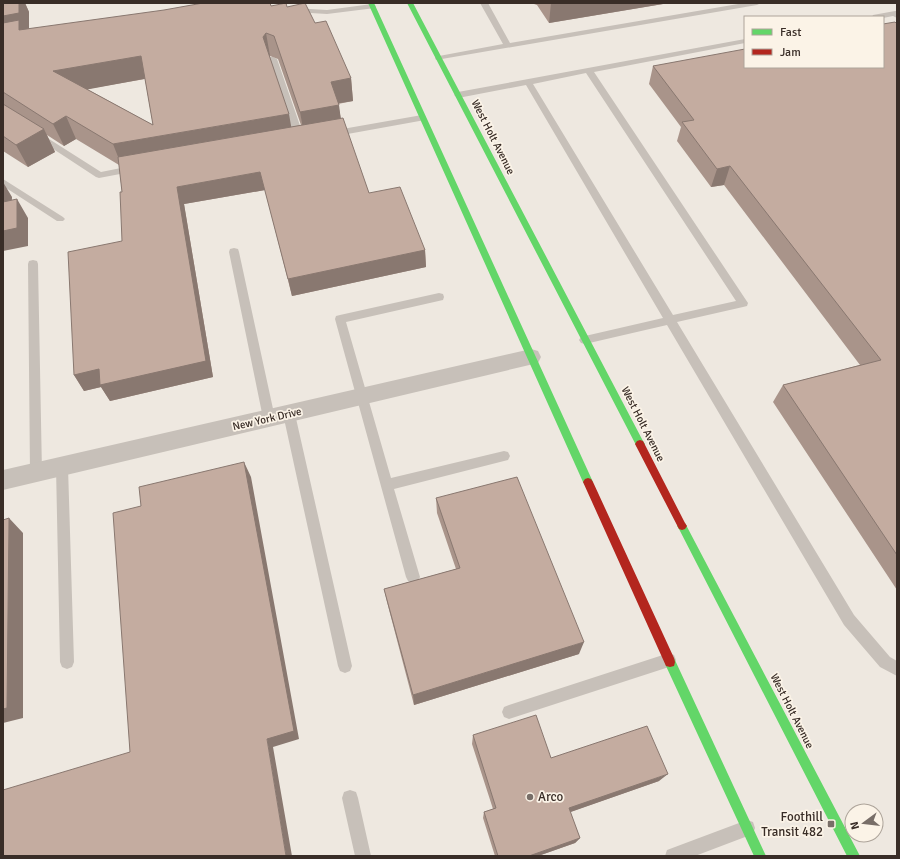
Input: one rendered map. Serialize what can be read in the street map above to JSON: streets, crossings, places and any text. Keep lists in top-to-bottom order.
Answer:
{
  "streets": {
    "main road": ["West Holt Avenue"],
    "street": ["New York Drive"]
  },
  "places": {
    "other": ["Arco"],
    "transit": ["Foothill Transit 482"]
  },
  "legend": ["Fast", "Jam"],
  "north": "left"
}
